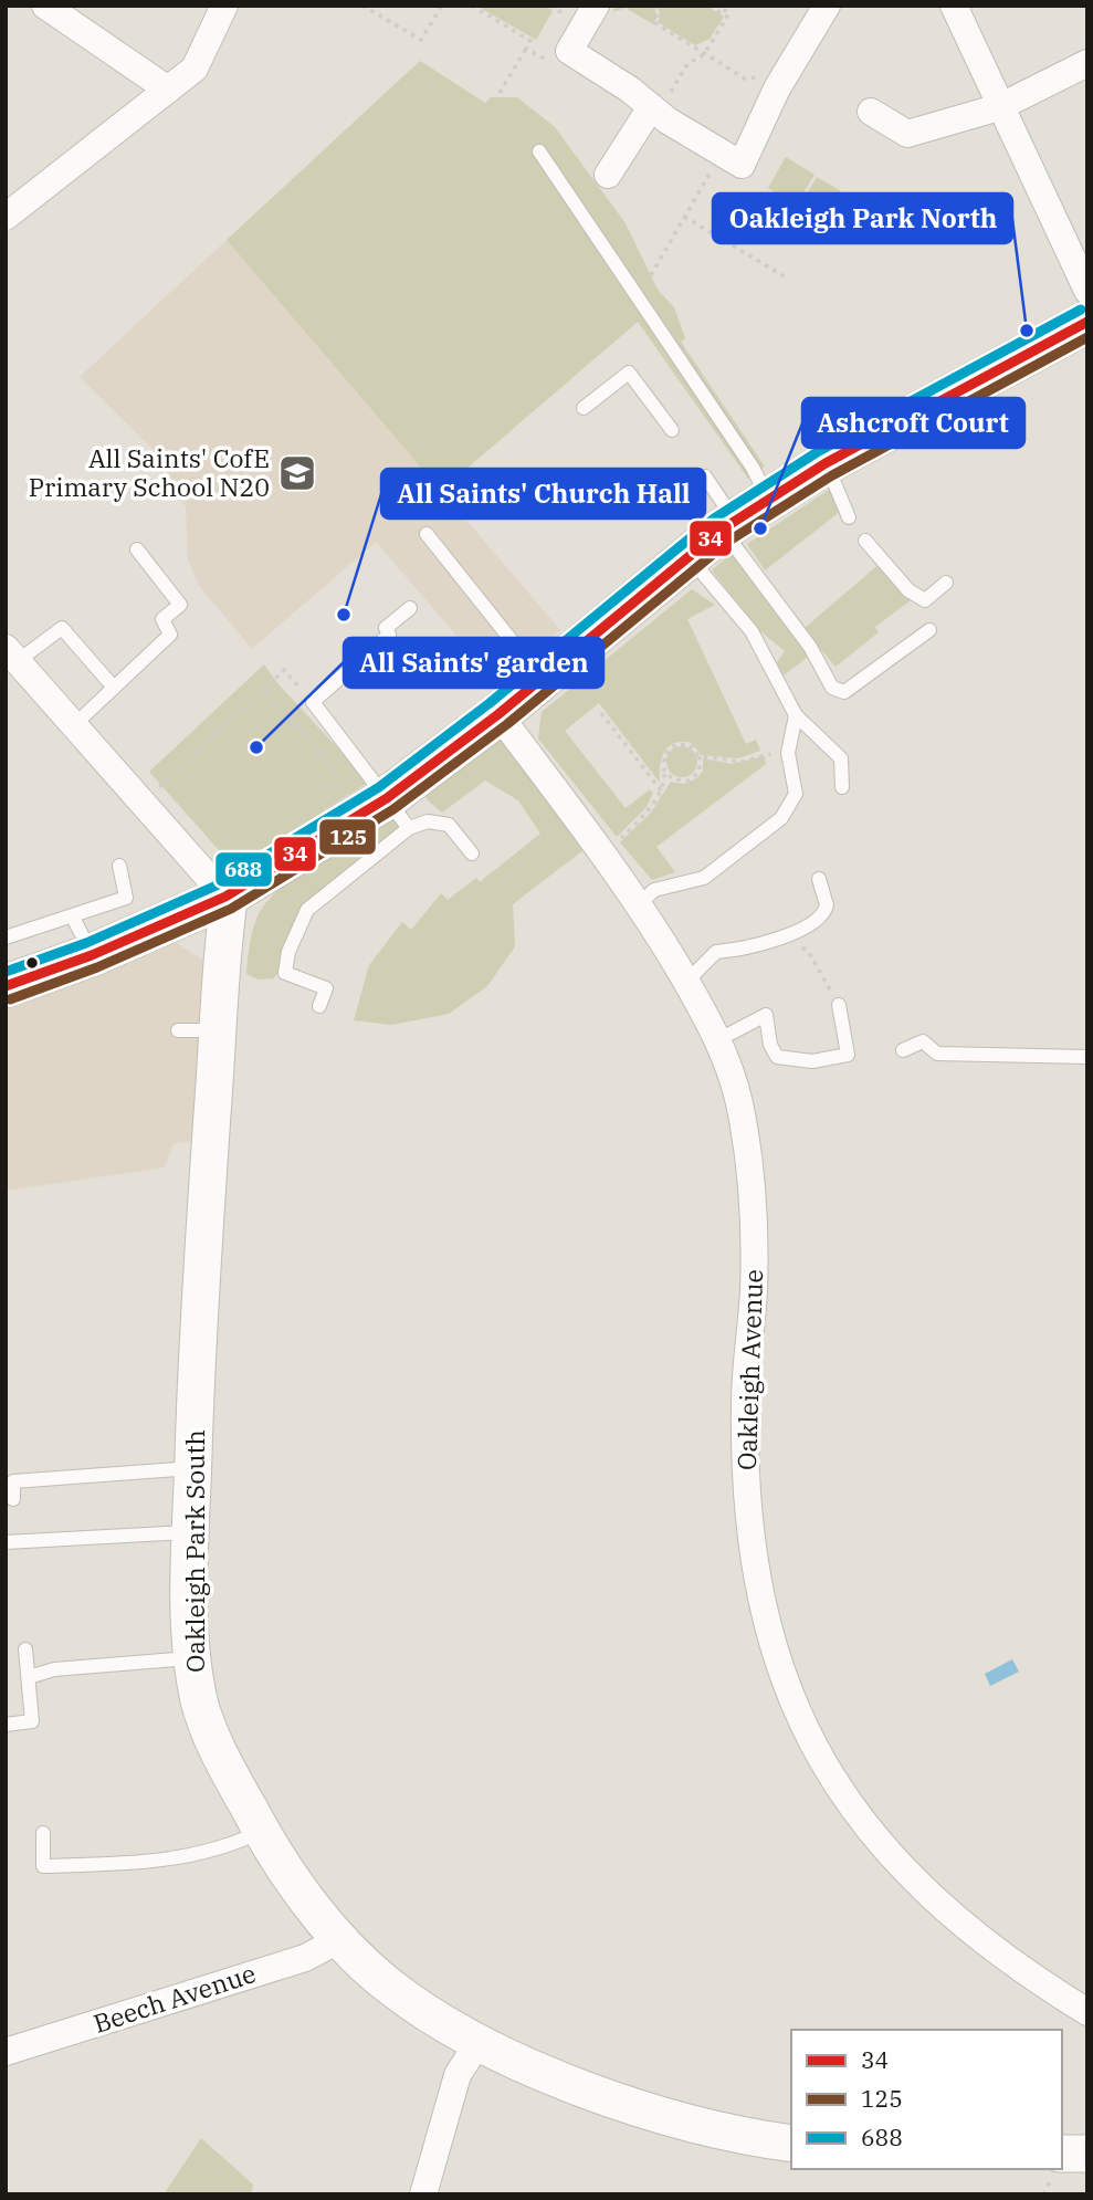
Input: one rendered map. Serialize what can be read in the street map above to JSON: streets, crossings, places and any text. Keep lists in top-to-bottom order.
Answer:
{
  "streets": {
    "street": ["Oakleigh Avenue", "Oakleigh Park South", "Beech Avenue"]
  },
  "crossings": [
    ["Oakleigh Park South", "Beech Avenue"]
  ],
  "places": {
    "other": [
      "Oakleigh Park North",
      "Ashcroft Court",
      "All Saints' Church Hall",
      "All Saints' garden"
    ],
    "school or university": ["All Saints' CofE Primary School N20"]
  },
  "lines": ["transit line 688", "transit line 34", "transit line 125"],
  "legend": ["34", "125", "688"]
}
